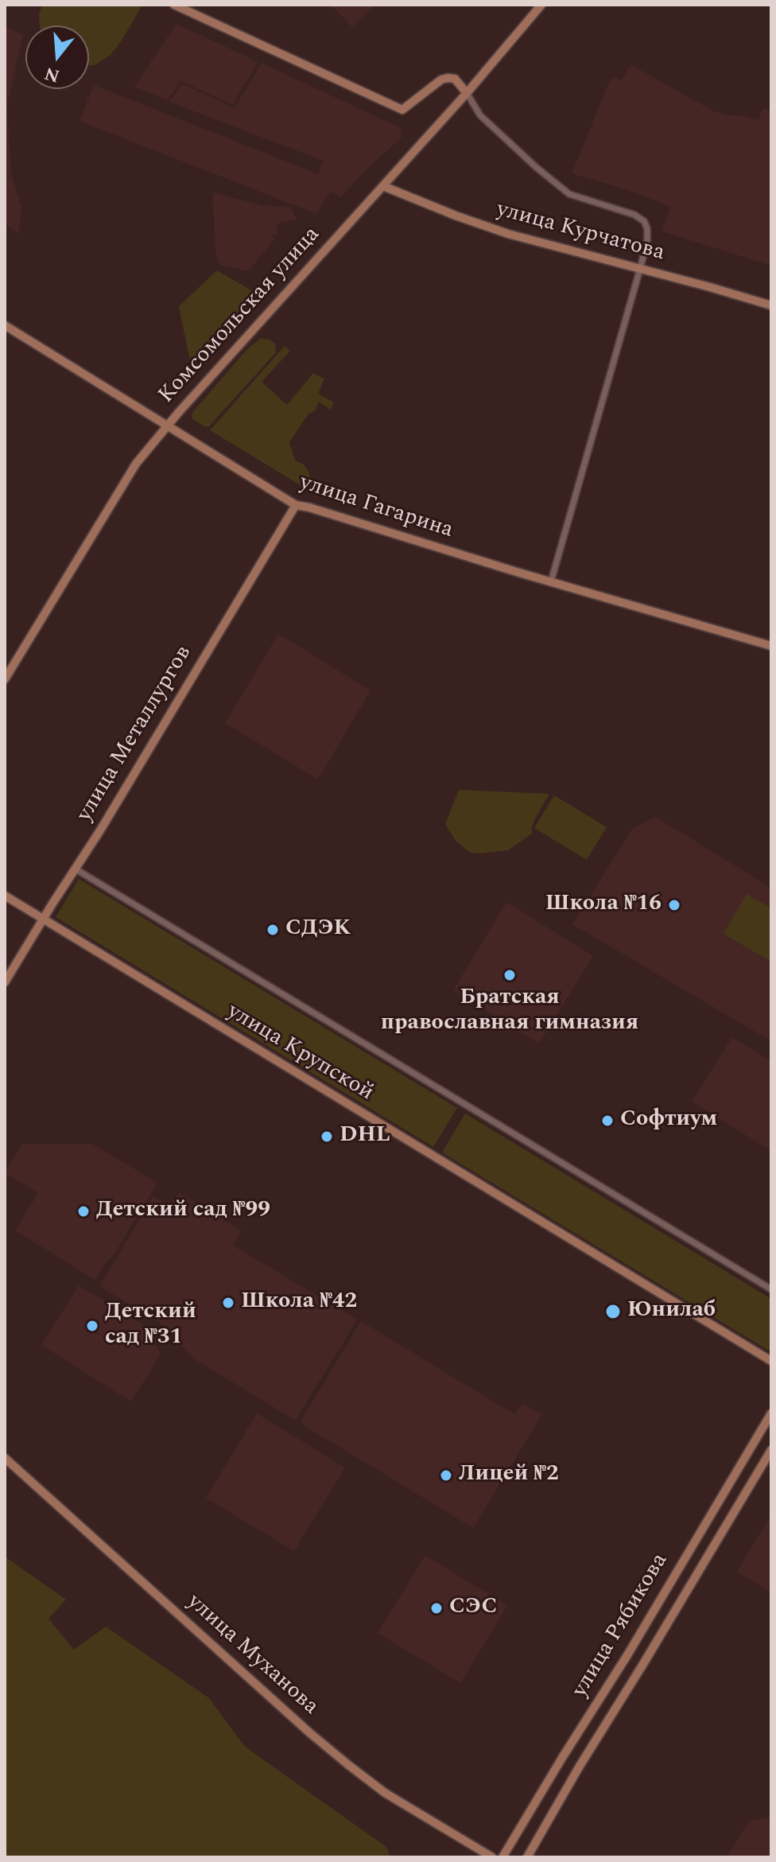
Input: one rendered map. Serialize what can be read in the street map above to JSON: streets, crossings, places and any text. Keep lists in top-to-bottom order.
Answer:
{
  "streets": {
    "street": [
      "улица Курчатова",
      "Комсомольская улица",
      "улица Гагарина",
      "улица Металлургов",
      "улица Крупской",
      "улица Рябикова",
      "улица Муханова"
    ]
  },
  "crossings": [
    ["улица Курчатова", "Комсомольская улица"],
    ["Комсомольская улица", "улица Гагарина"],
    ["улица Гагарина", "улица Металлургов"],
    ["улица Металлургов", "улица Крупской"]
  ],
  "places": [
    "Школа №16",
    "СДЭК",
    "Братская православная гимназия",
    "Софтиум",
    "DHL",
    "Детский сад №99",
    "Школа №42",
    "Юнилаб",
    "Детский сад №31",
    "Лицей №2",
    "СЭС"
  ],
  "north": "bottom"
}
